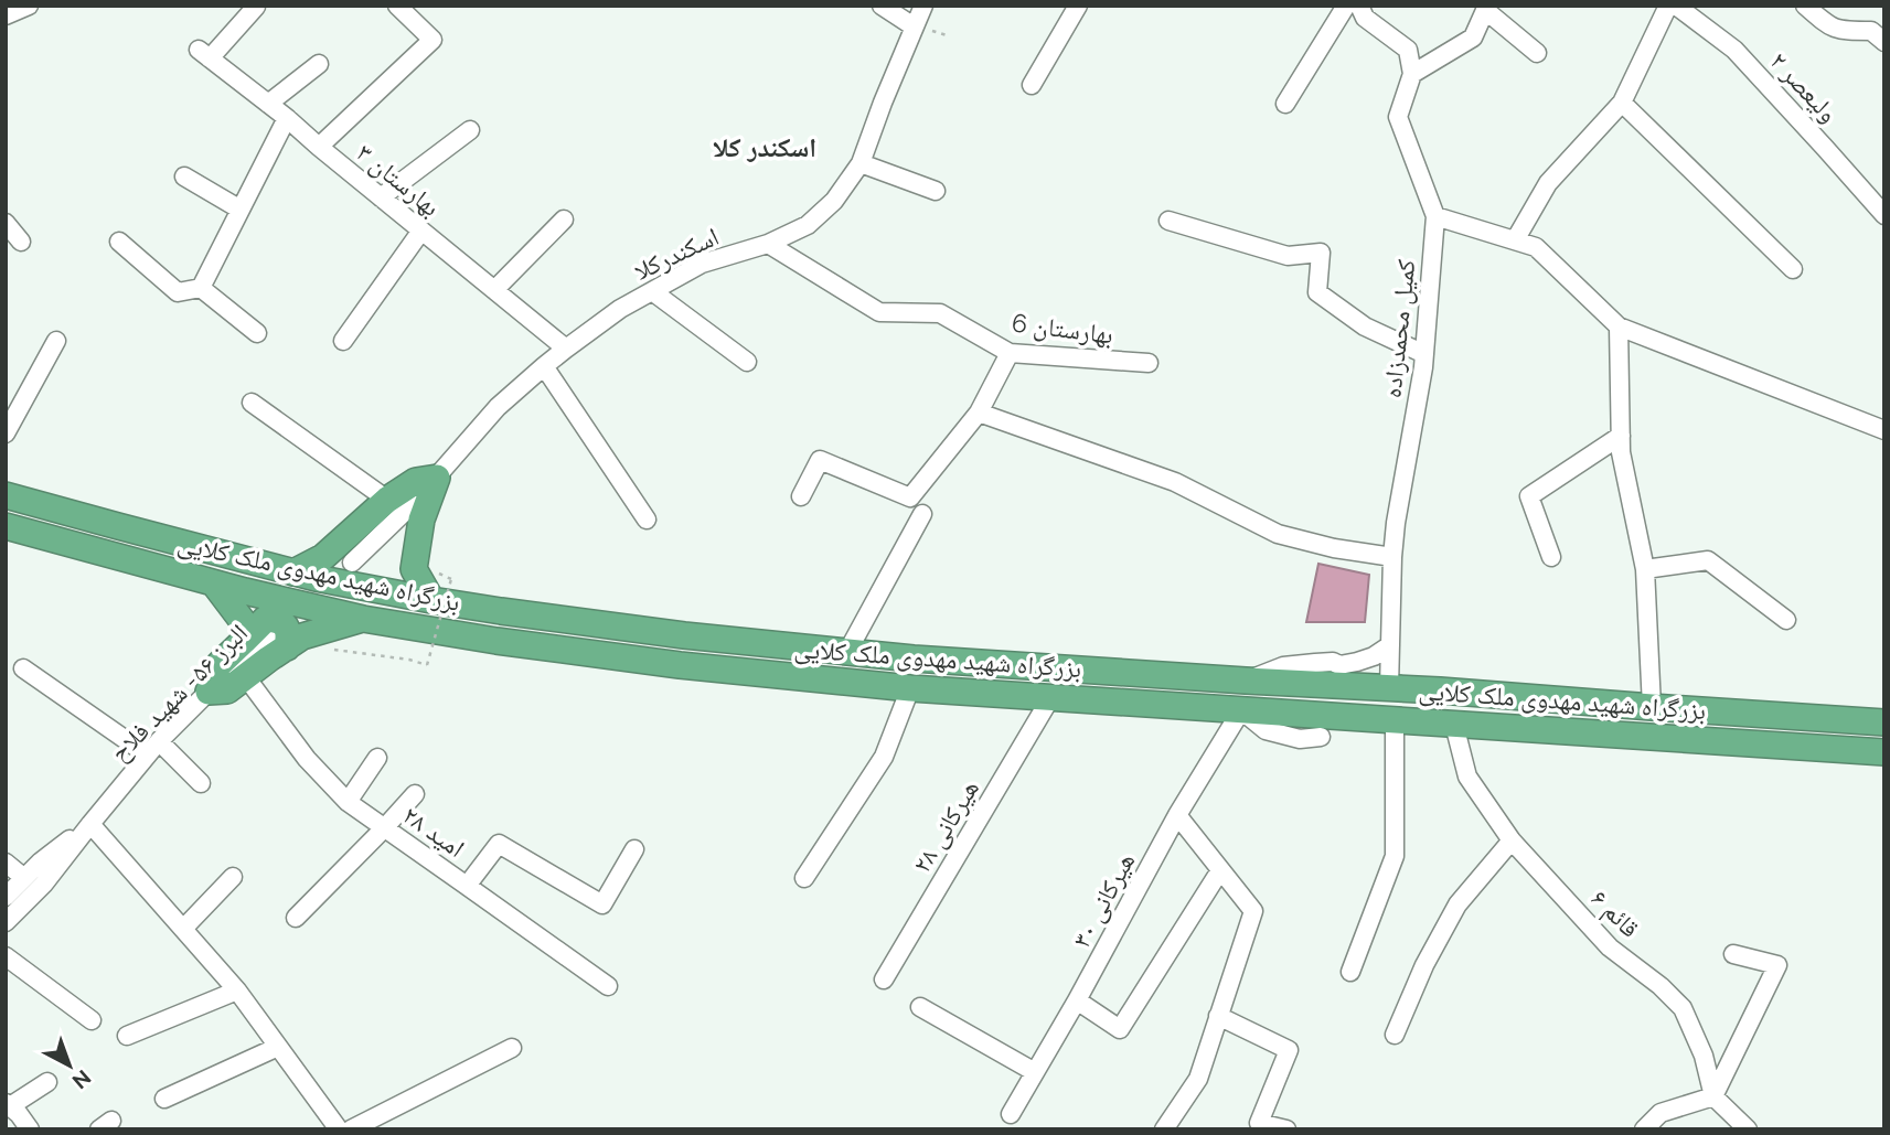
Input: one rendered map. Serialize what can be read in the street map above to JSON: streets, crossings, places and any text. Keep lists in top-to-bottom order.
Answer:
{
  "streets": {
    "highway": ["بزرگراه شهید مهدوی ملک کلایی"],
    "street": [
      "ولیعصر ۲",
      "بهارستان ۳",
      "اسکندرکلا",
      "بهارستان 6",
      "کمیل محمدزاده",
      "البرز ۵۶- شهید فلاح",
      "هیرکانی ۲۸",
      "امید ۲۸",
      "هیرکانی ۳۰",
      "قائم ۶"
    ]
  },
  "crossings": [
    ["بهارستان ۳", "اسکندرکلا"],
    ["اسکندرکلا", "بهارستان 6"],
    ["کمیل محمدزاده", "بزرگراه شهید مهدوی ملک کلایی"],
    ["بزرگراه شهید مهدوی ملک کلایی", "هیرکانی ۲۸"],
    ["بزرگراه شهید مهدوی ملک کلایی", "هیرکانی ۳۰"],
    ["بزرگراه شهید مهدوی ملک کلایی", "قائم ۶"]
  ],
  "districts": ["اسکندر کلا"],
  "north": "bottom right"
}
